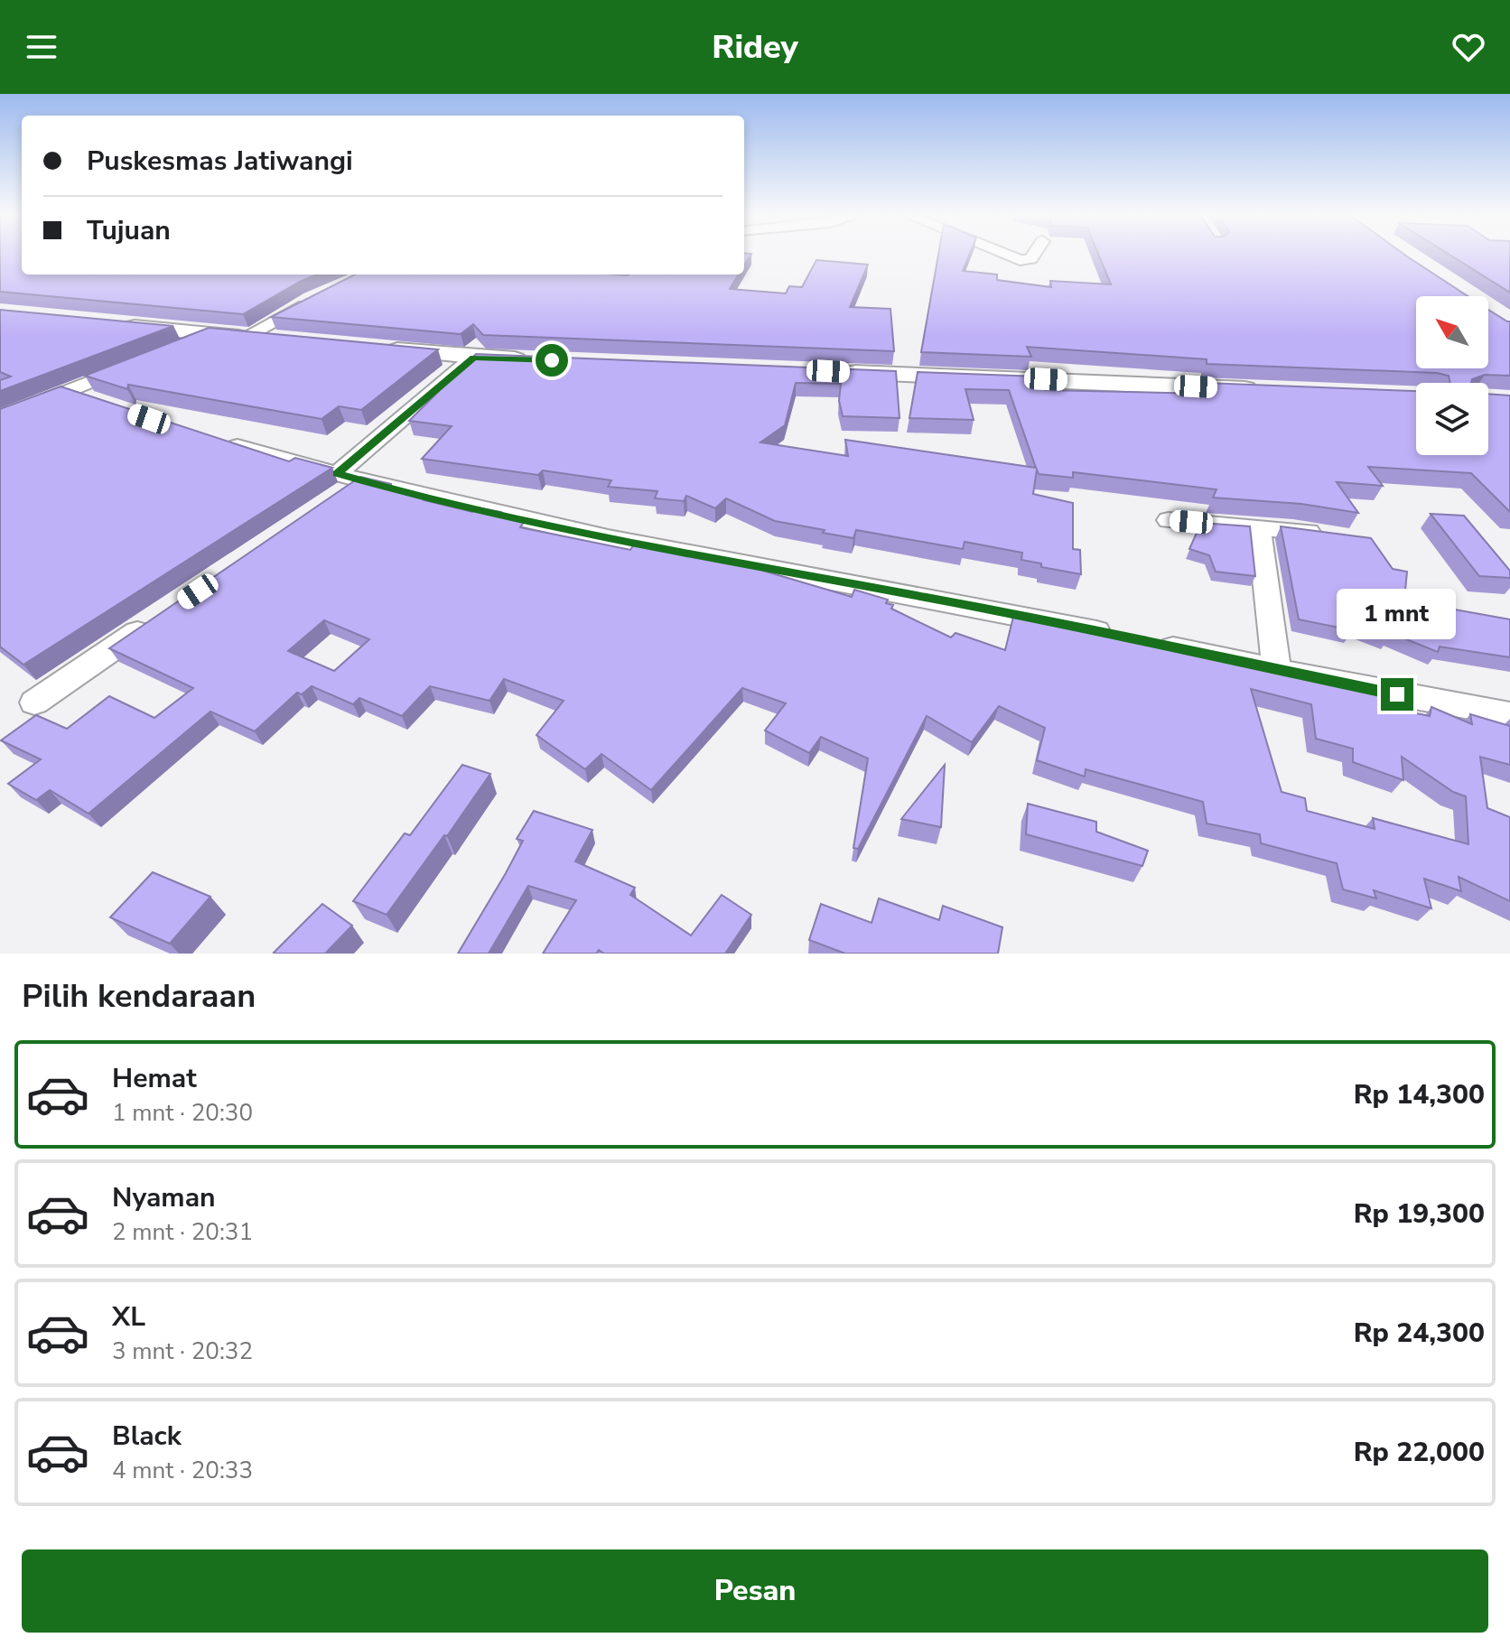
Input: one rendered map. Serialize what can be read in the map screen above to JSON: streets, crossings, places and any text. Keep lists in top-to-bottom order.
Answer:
{
  "north": "top left",
  "page": {
    "header": "Ridey",
    "banner": ["Puskesmas Jatiwangi", "Tujuan"],
    "bubble": "1 mnt",
    "heading": "Pilih kendaraan",
    "list": [
      {
        "name": "Hemat",
        "note": "1 mnt · 20:30",
        "value": "Rp 14,300"
      },
      {
        "name": "Nyaman",
        "note": "2 mnt · 20:31",
        "value": "Rp 19,300"
      },
      {
        "name": "XL",
        "note": "3 mnt · 20:32",
        "value": "Rp 24,300"
      },
      {
        "name": "Black",
        "note": "4 mnt · 20:33",
        "value": "Rp 22,000"
      }
    ],
    "buttons": "Pesan"
  }
}
